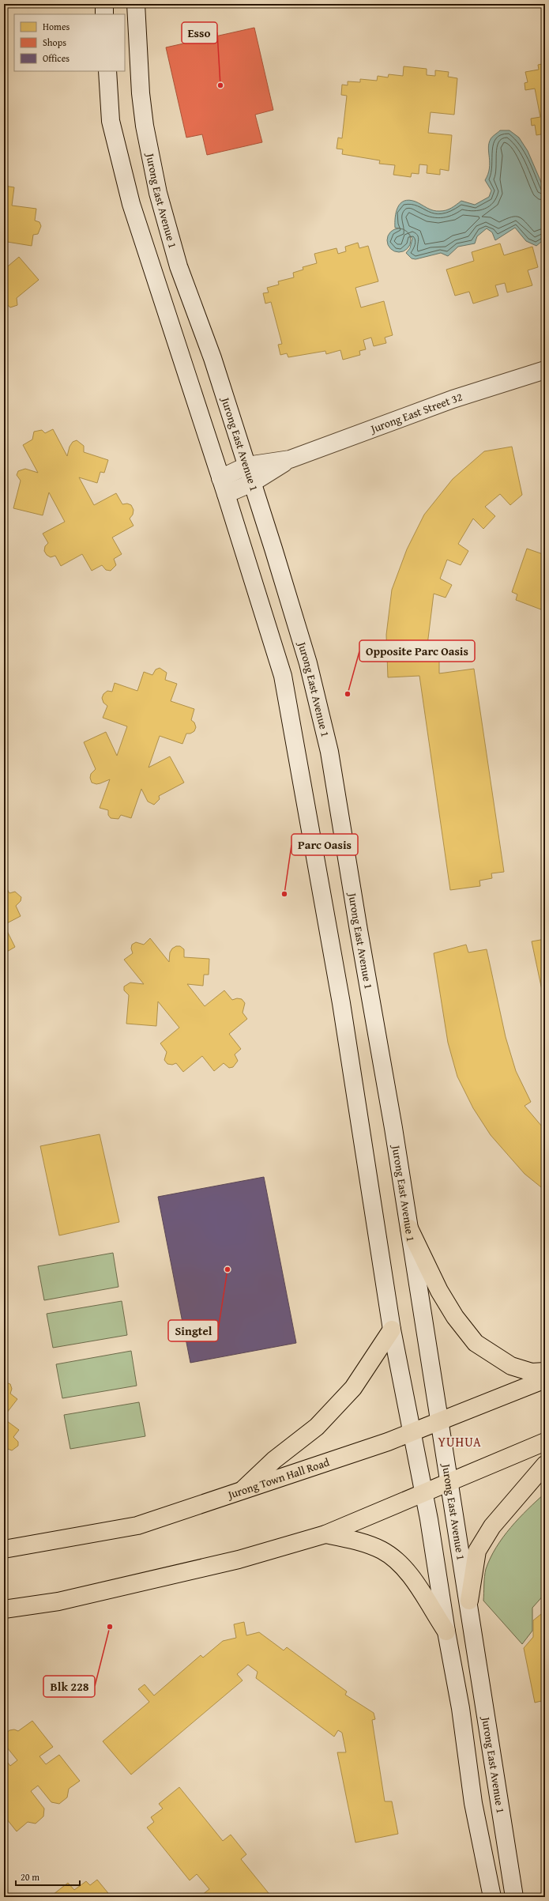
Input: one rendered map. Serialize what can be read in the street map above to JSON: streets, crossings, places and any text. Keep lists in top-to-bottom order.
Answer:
{
  "streets": {
    "main road": ["Jurong Town Hall Road"],
    "street": ["Jurong East Avenue 1", "Jurong East Street 32"]
  },
  "crossings": [
    ["Jurong East Avenue 1", "Jurong East Street 32"],
    ["Jurong East Avenue 1", "Jurong Town Hall Road"]
  ],
  "districts": ["YUHUA"],
  "places": [
    "Esso",
    "Opposite Parc Oasis",
    "Parc Oasis",
    "Singtel",
    "Blk 228"
  ],
  "legend": ["Homes", "Shops", "Offices"],
  "scale_bar": "20 m"
}
